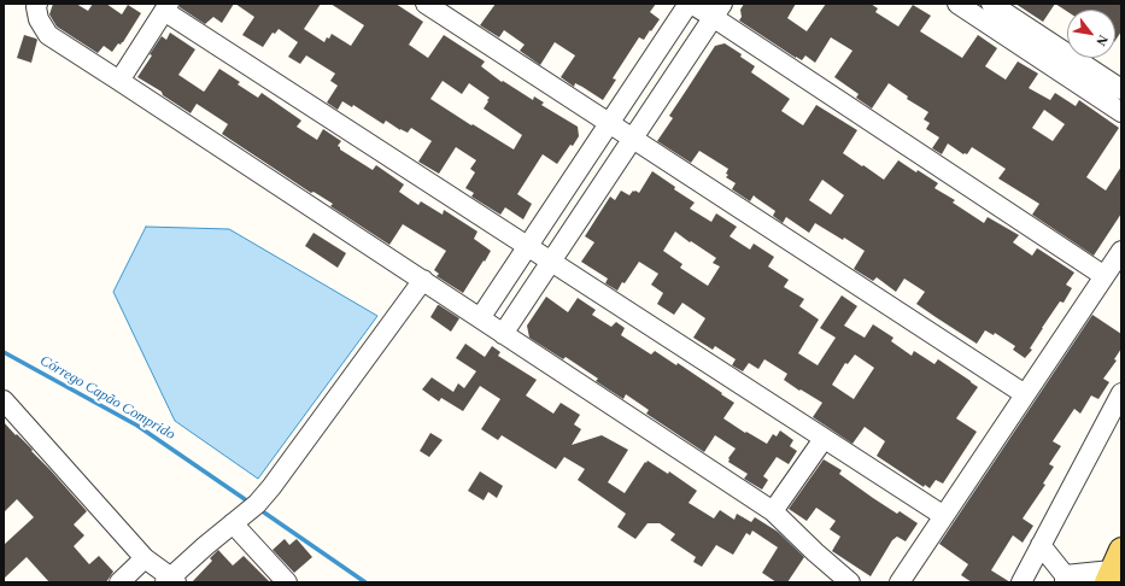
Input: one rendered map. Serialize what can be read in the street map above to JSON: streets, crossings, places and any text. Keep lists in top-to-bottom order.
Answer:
{
  "water": ["Córrego Capão Comprido"],
  "north": "bottom right"
}
